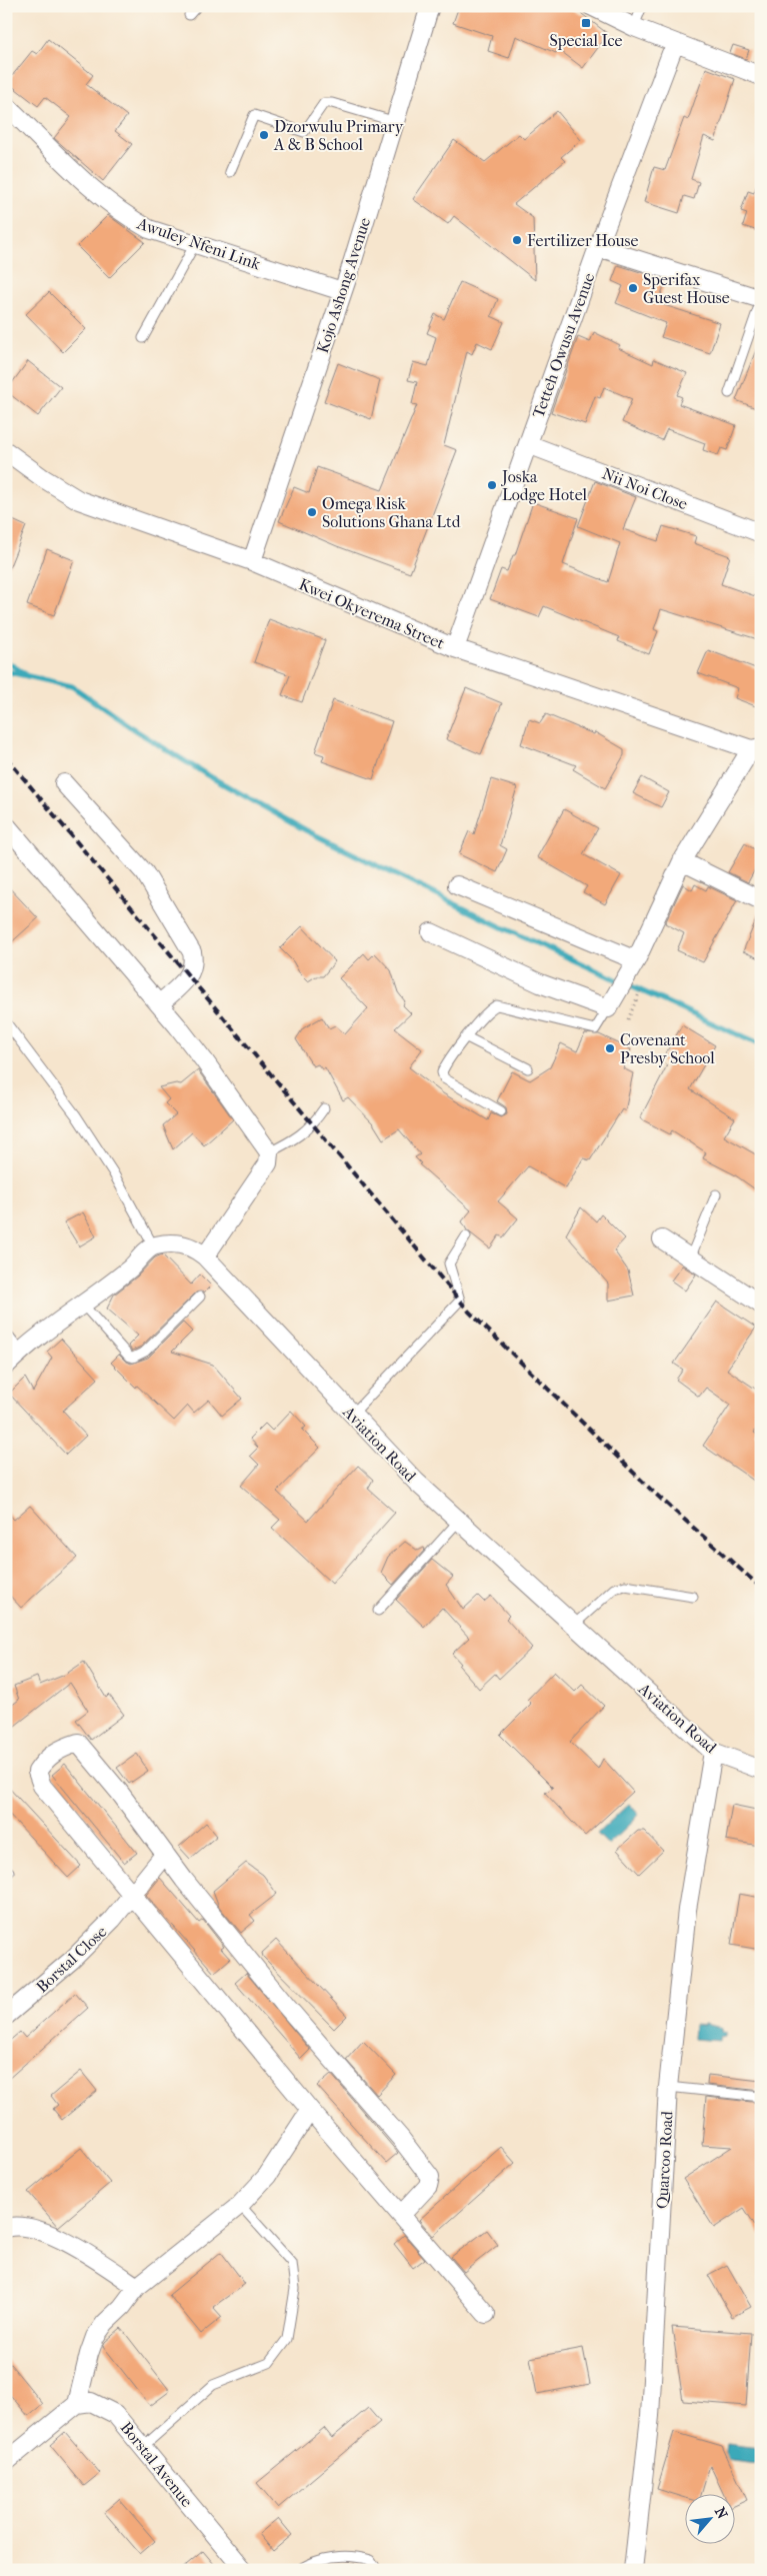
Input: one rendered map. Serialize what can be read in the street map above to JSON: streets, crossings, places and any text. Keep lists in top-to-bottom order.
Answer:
{
  "streets": {
    "street": [
      "Awuley Nfeni Link",
      "Kojo Ashong Avenue",
      "Tetteh Owusu Avenue",
      "Nii Noi Close",
      "Kwei Okyerema Street",
      "Aviation Road",
      "Borstal Close",
      "Quarcoo Road",
      "Borstal Avenue"
    ]
  },
  "crossings": [
    ["Awuley Nfeni Link", "Kojo Ashong Avenue"],
    ["Kojo Ashong Avenue", "Kwei Okyerema Street"],
    ["Tetteh Owusu Avenue", "Nii Noi Close"],
    ["Tetteh Owusu Avenue", "Kwei Okyerema Street"],
    ["Aviation Road", "Quarcoo Road"]
  ],
  "places": {
    "transit": ["Special Ice"],
    "other": [
      "Dzorwulu Primary A & B School",
      "Fertilizer House",
      "Sperifax Guest House",
      "Joska Lodge Hotel",
      "Omega Risk Solutions Ghana Ltd",
      "Covenant Presby School"
    ]
  },
  "north": "top right"
}
